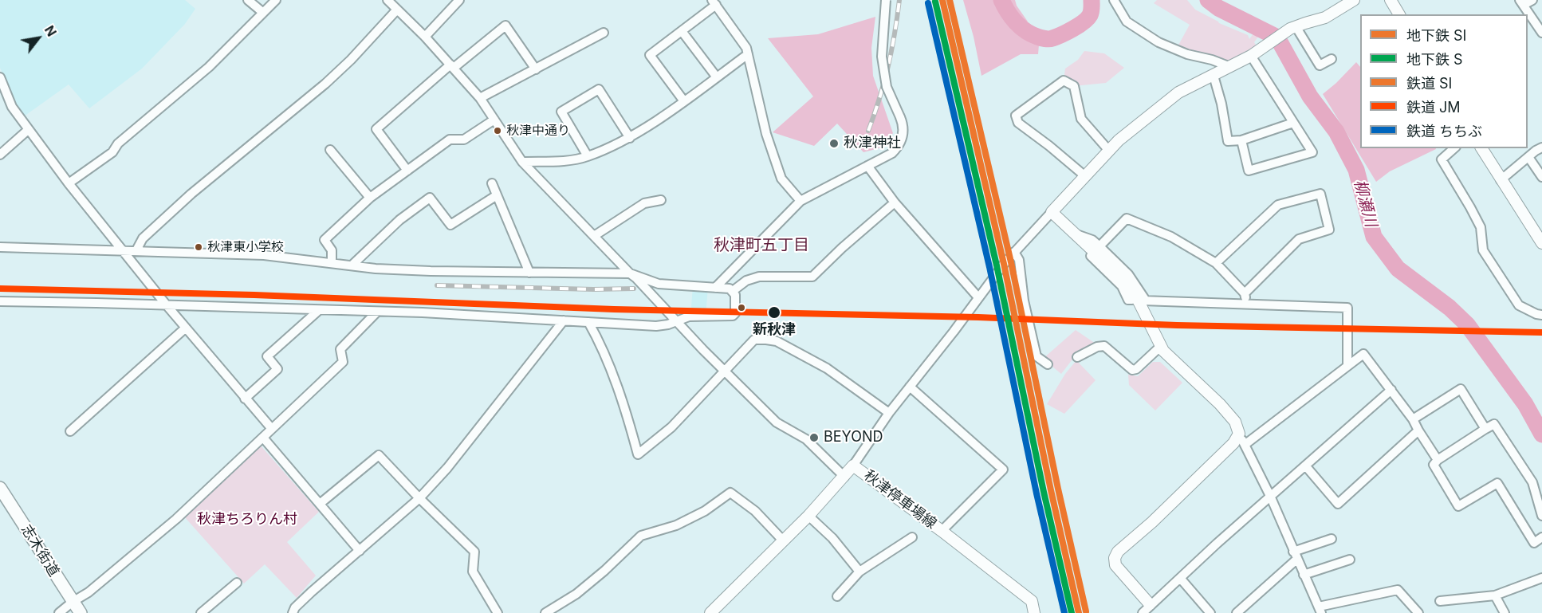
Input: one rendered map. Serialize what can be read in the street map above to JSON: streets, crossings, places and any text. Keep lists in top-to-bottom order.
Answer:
{
  "streets": {
    "main road": ["志木街道"],
    "street": ["秋津停車場線"]
  },
  "districts": ["秋津町五丁目"],
  "water": ["柳瀬川"],
  "parks": ["秋津ちろりん村"],
  "places": [
    "秋津中通り",
    "秋津神社",
    "秋津東小学校",
    "新秋津",
    "BEYOND"
  ],
  "lines": [
    "metro line SI",
    "rail line SI",
    "metro line S",
    "rail line ちちぶ",
    "rail line JM"
  ],
  "legend": [
    "地下鉄 SI",
    "地下鉄 S",
    "鉄道 SI",
    "鉄道 JM",
    "鉄道 ちちぶ"
  ],
  "north": "top right"
}
